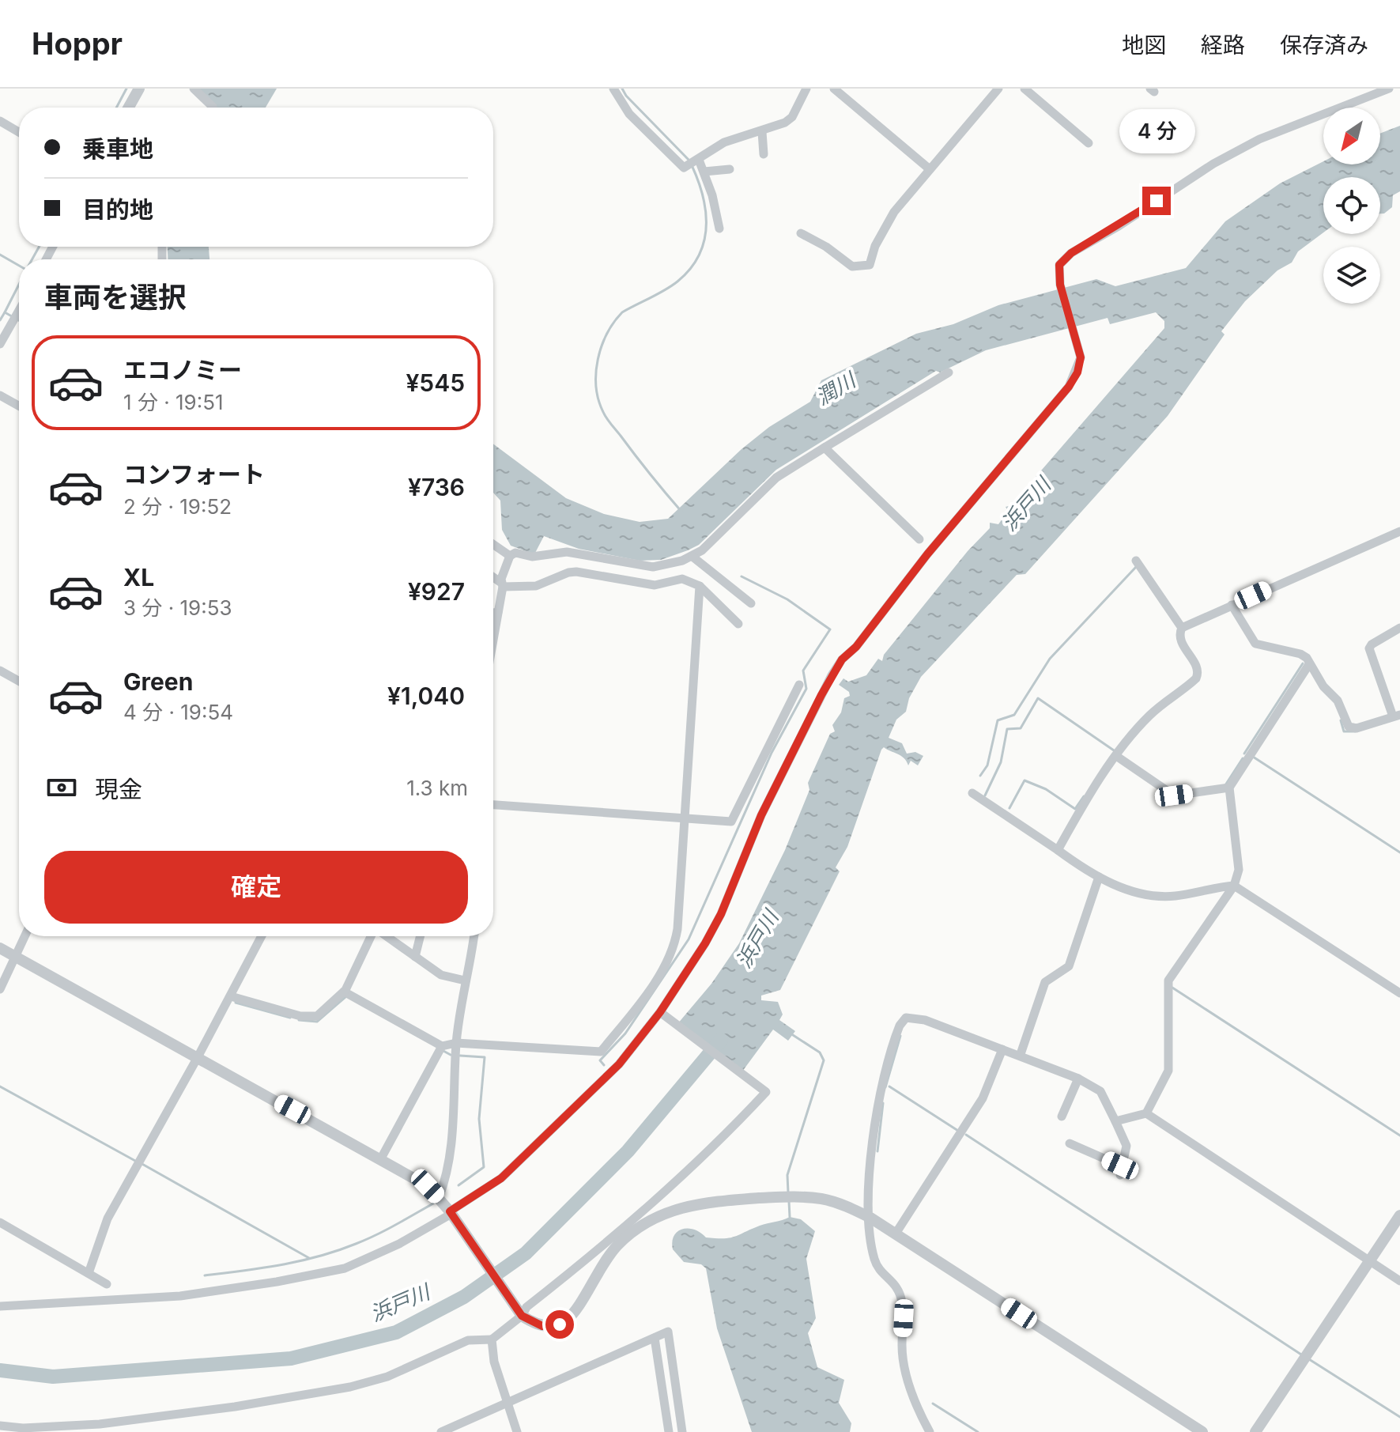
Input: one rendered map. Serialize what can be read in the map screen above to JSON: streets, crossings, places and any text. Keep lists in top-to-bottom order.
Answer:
{
  "water": ["潤川", "浜戸川"],
  "north": "bottom left",
  "page": {
    "header": "Hoppr",
    "nav": ["地図", "経路", "保存済み"],
    "banner": ["乗車地", "目的地"],
    "bubble": "4 分",
    "heading": "車両を選択",
    "list": [
      {
        "name": "エコノミー",
        "note": "1 分 · 19:51",
        "value": "¥545"
      },
      {
        "name": "コンフォート",
        "note": "2 分 · 19:52",
        "value": "¥736"
      },
      {
        "name": "XL",
        "note": "3 分 · 19:53",
        "value": "¥927"
      },
      {
        "name": "Green",
        "note": "4 分 · 19:54",
        "value": "¥1,040"
      }
    ],
    "pay": ["現金", "1.3 km"],
    "buttons": "確定"
  }
}
